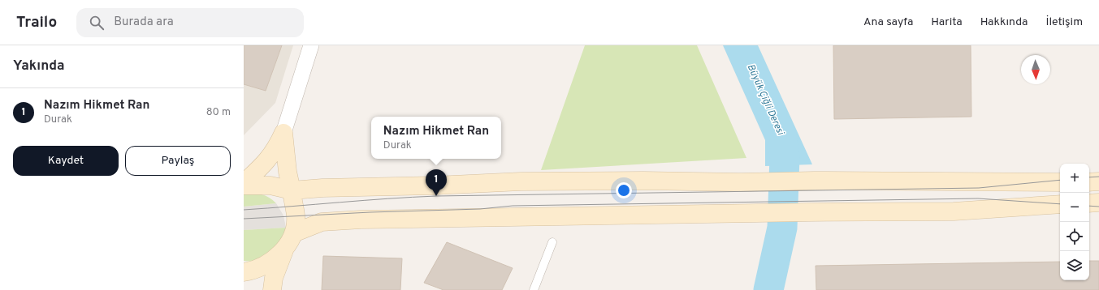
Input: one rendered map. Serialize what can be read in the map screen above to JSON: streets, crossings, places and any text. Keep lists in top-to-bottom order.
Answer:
{
  "water": ["Büyük Çiğli Deresi"],
  "north": "bottom",
  "page": {
    "header": "Trailo",
    "search": "Burada ara",
    "nav": [
      "Ana sayfa",
      "Harita",
      "Hakkında",
      "İletişim"
    ],
    "heading": "Yakında",
    "list": [
      {
        "mark": "1",
        "name": "Nazım Hikmet Ran",
        "note": "Durak",
        "value": "80 m"
      }
    ],
    "popup": ["Nazım Hikmet Ran", "Durak"],
    "buttons": ["Kaydet", "Paylaş"],
    "map_buttons": ["+", "−"],
    "pins": "1"
  }
}
